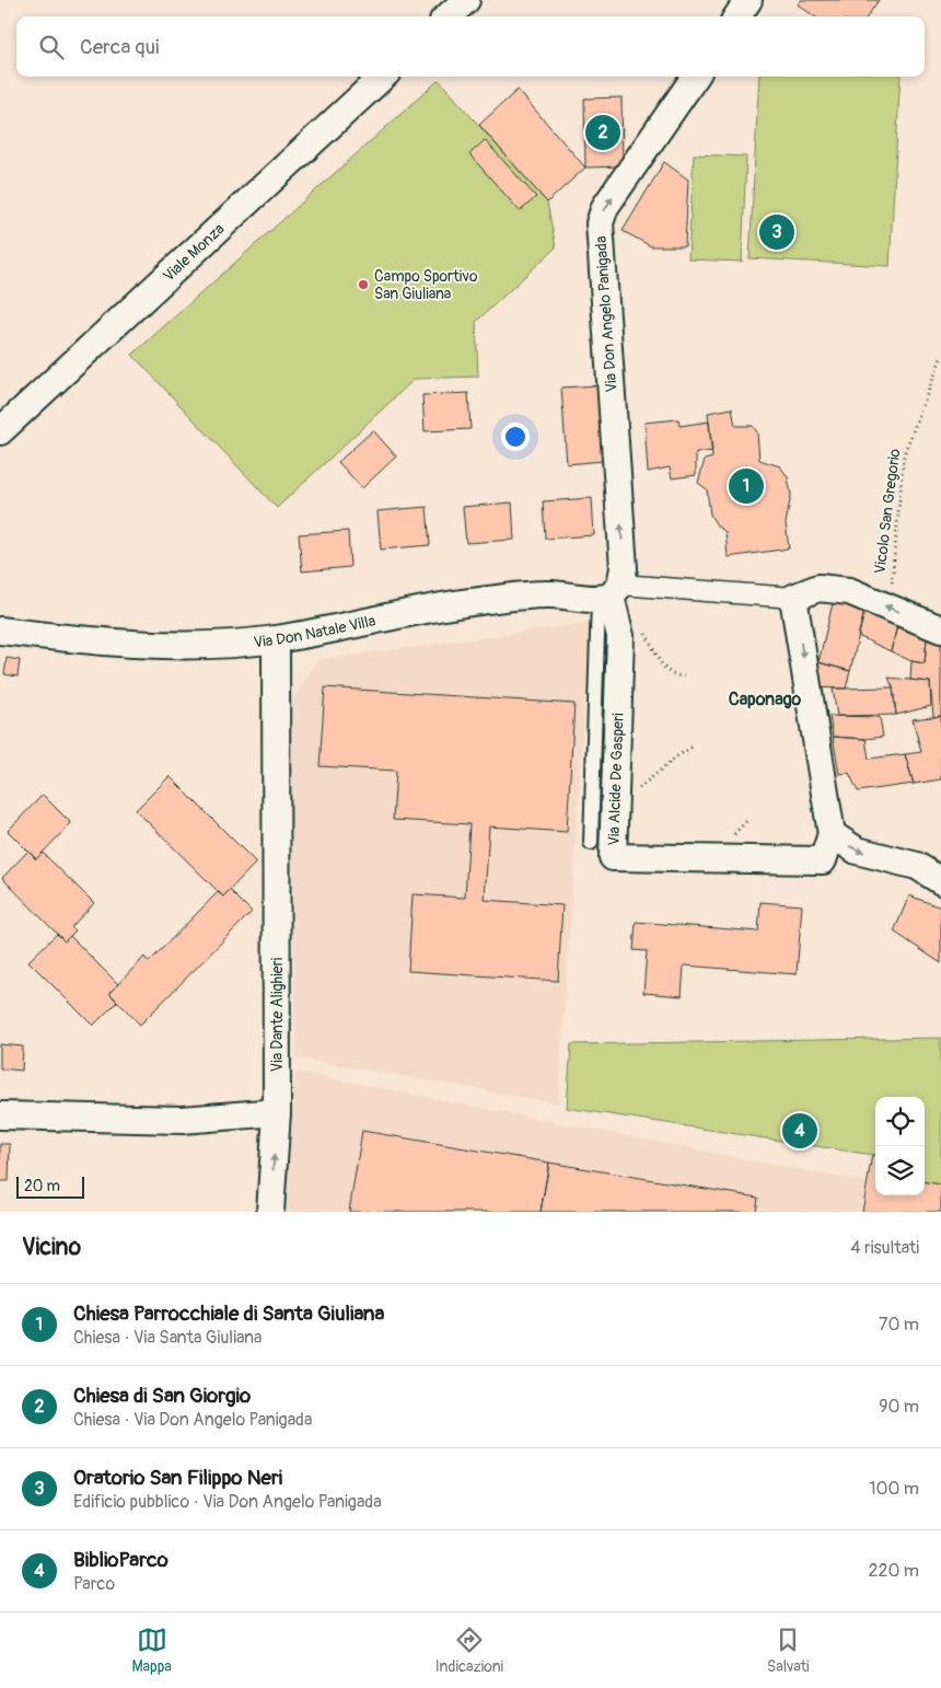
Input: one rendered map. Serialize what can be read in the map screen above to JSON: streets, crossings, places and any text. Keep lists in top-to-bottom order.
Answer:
{
  "streets": {
    "street": [
      "Viale Monza",
      "Via Don Angelo Panigada",
      "Via Don Natale Villa",
      "Via Alcide De Gasperi",
      "Via Dante Alighieri"
    ],
    "path": ["Vicolo San Gregorio"]
  },
  "crossings": [
    ["Via Don Angelo Panigada", "Via Don Natale Villa"],
    ["Via Don Angelo Panigada", "Via Alcide De Gasperi"],
    ["Via Don Natale Villa", "Via Alcide De Gasperi"],
    ["Via Don Natale Villa", "Via Dante Alighieri"]
  ],
  "one_way": ["Via Don Angelo Panigada"],
  "districts": ["Caponago"],
  "places": ["Campo Sportivo San Giuliana"],
  "scale_bar": "20 m",
  "page": {
    "search": "Cerca qui",
    "pins": [
      "2",
      "3",
      "1",
      "4"
    ],
    "scale": "20 m",
    "heading": ["Vicino", "4 risultati"],
    "list": [
      {
        "mark": "1",
        "name": "Chiesa Parrocchiale di Santa Giuliana",
        "note": "Chiesa · Via Santa Giuliana",
        "value": "70 m"
      },
      {
        "mark": "2",
        "name": "Chiesa di San Giorgio",
        "note": "Chiesa · Via Don Angelo Panigada",
        "value": "90 m"
      },
      {
        "mark": "3",
        "name": "Oratorio San Filippo Neri",
        "note": "Edificio pubblico · Via Don Angelo Panigada",
        "value": "100 m"
      },
      {
        "mark": "4",
        "name": "BiblioParco",
        "note": "Parco",
        "value": "220 m"
      }
    ],
    "nav": ["Mappa", "Indicazioni", "Salvati"]
  }
}
